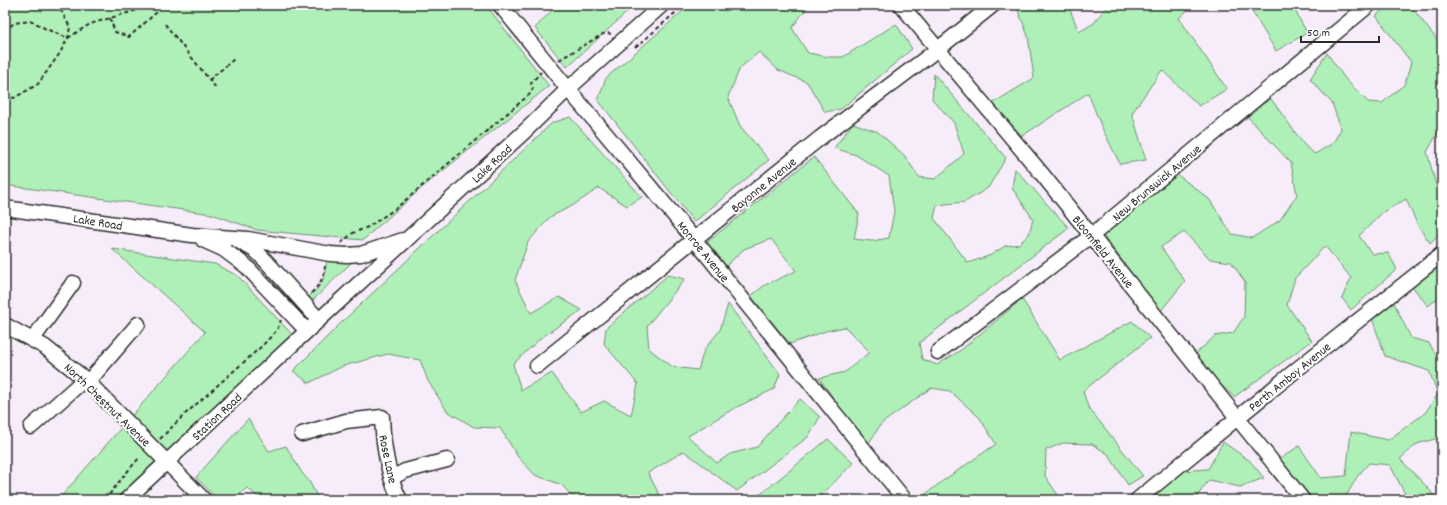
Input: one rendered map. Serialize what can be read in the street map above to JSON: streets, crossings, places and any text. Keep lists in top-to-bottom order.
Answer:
{
  "streets": {
    "street": [
      "Lake Road",
      "New Brunswick Avenue",
      "Bayonne Avenue",
      "Monroe Avenue",
      "Bloomfield Avenue",
      "Perth Amboy Avenue",
      "North Chestnut Avenue",
      "Station Road",
      "Rose Lane"
    ]
  },
  "crossings": [
    ["Lake Road", "Monroe Avenue"],
    ["Lake Road", "Station Road"],
    ["New Brunswick Avenue", "Bloomfield Avenue"],
    ["Bayonne Avenue", "Monroe Avenue"],
    ["Bayonne Avenue", "Bloomfield Avenue"],
    ["Bloomfield Avenue", "Perth Amboy Avenue"],
    ["North Chestnut Avenue", "Station Road"]
  ],
  "scale_bar": "50 m"
}
